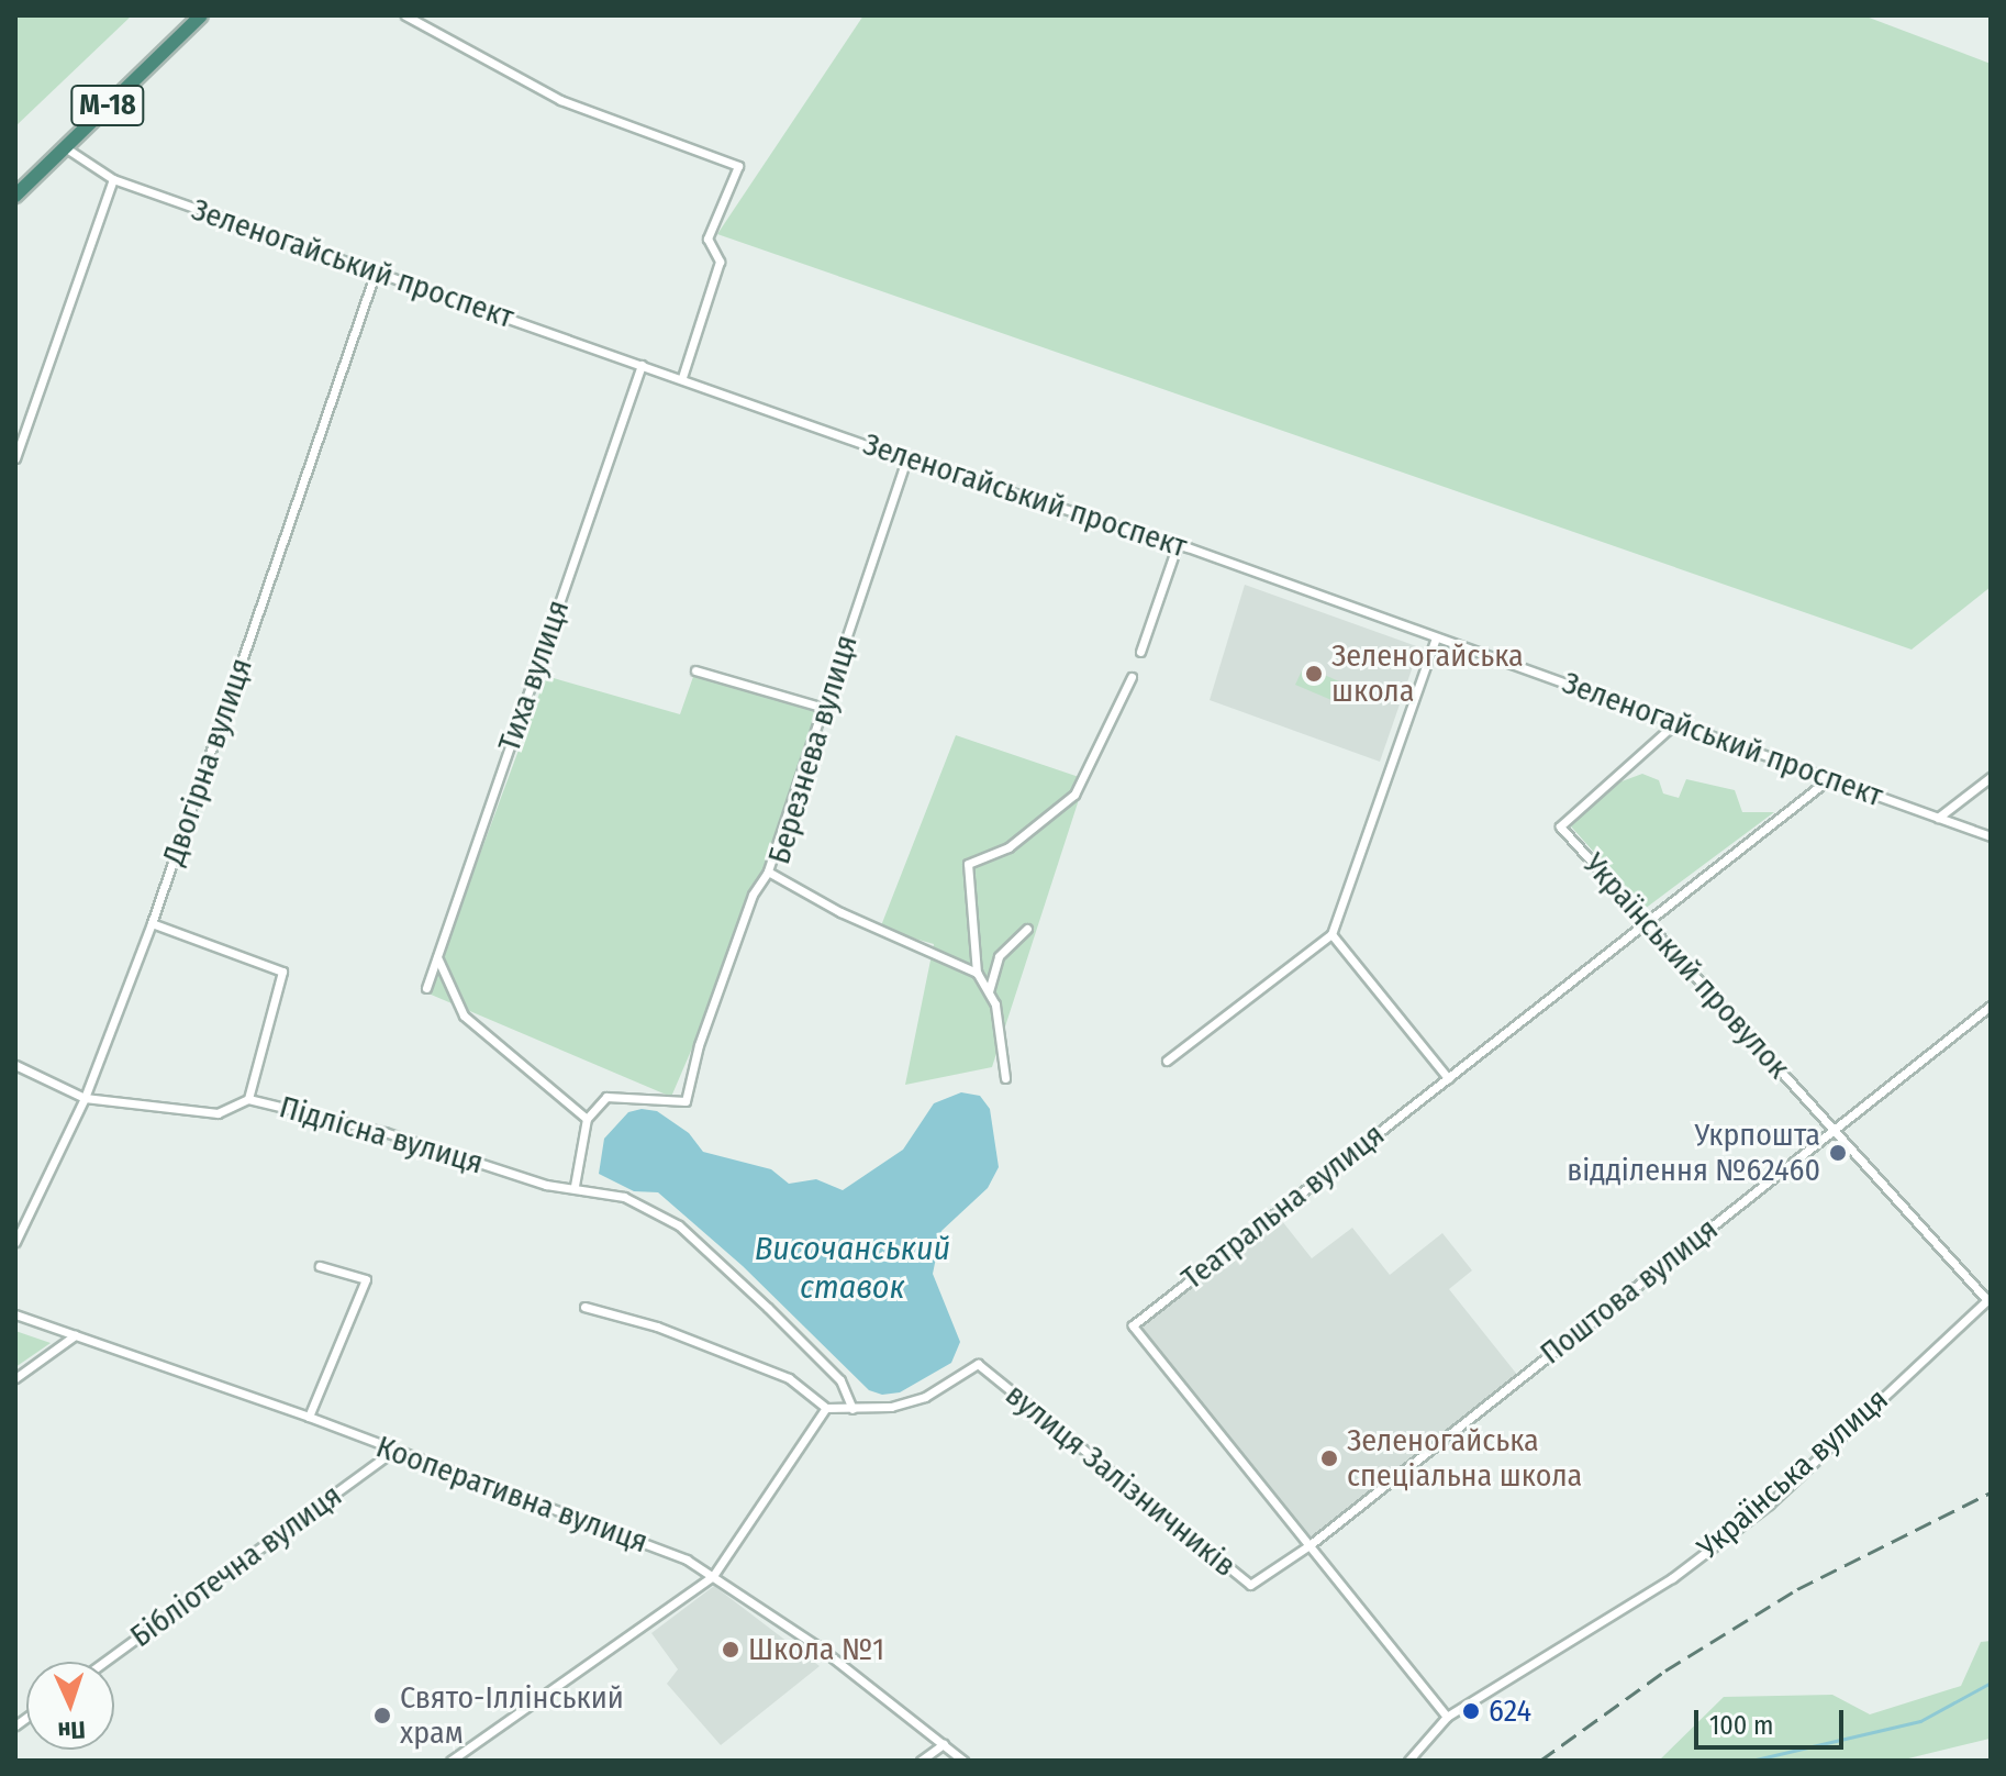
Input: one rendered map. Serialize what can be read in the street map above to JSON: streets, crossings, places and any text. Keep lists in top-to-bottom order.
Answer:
{
  "streets": {
    "highway": ["М-18"],
    "street": [
      "Зеленогайський проспект",
      "Тиха вулиця",
      "Березнева вулиця",
      "Двогірна вулиця",
      "Український провулок",
      "Підлісна вулиця",
      "Театральна вулиця",
      "Поштова вулиця",
      "Українська вулиця",
      "вулиця Залізничників",
      "Кооперативна вулиця",
      "Бібліотечна вулиця"
    ]
  },
  "crossings": [
    ["М-18", "Зеленогайський проспект"],
    ["Зеленогайський проспект", "Тиха вулиця"],
    ["Зеленогайський проспект", "Березнева вулиця"],
    ["Зеленогайський проспект", "Двогірна вулиця"],
    ["Зеленогайський проспект", "Український провулок"],
    ["Зеленогайський проспект", "Театральна вулиця"],
    ["Двогірна вулиця", "Підлісна вулиця"],
    ["Український провулок", "Театральна вулиця"],
    ["Український провулок", "Поштова вулиця"],
    ["Український провулок", "Українська вулиця"],
    ["Підлісна вулиця", "вулиця Залізничників"],
    ["Театральна вулиця", "Поштова вулиця"],
    ["Театральна вулиця", "Українська вулиця"],
    ["Театральна вулиця", "вулиця Залізничників"],
    ["Поштова вулиця", "вулиця Залізничників"],
    ["Кооперативна вулиця", "Бібліотечна вулиця"]
  ],
  "water": ["Височанський ставок"],
  "places": [
    "Зеленогайська школа",
    "Укрпошта відділення №62460",
    "Зеленогайська спеціальна школа",
    "Школа №1",
    "624",
    "Свято-Іллінський храм"
  ],
  "scale_bar": "100 m",
  "north": "bottom"
}
